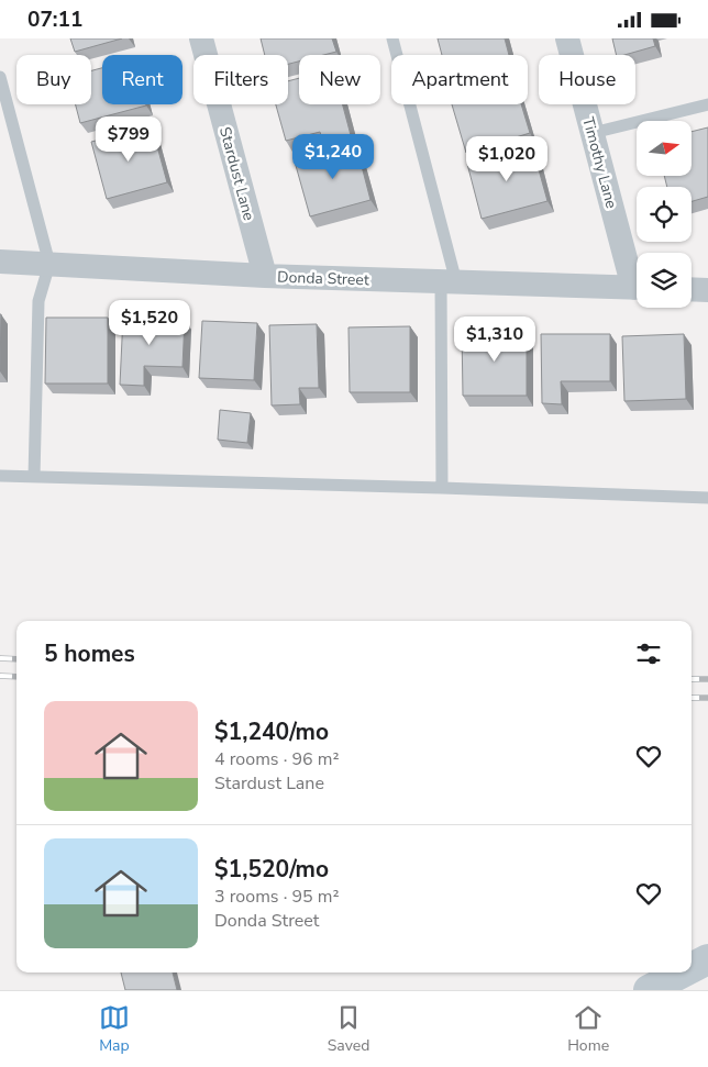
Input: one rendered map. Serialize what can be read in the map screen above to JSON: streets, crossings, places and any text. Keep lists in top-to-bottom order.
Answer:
{
  "streets": {
    "street": ["Timothy Lane", "Stardust Lane", "Donda Street"]
  },
  "crossings": [
    ["Stardust Lane", "Donda Street"]
  ],
  "north": "right",
  "page": {
    "status": "07:11",
    "chip": [
      "Buy",
      "Rent",
      "Filters",
      "New",
      "Apartment",
      "House"
    ],
    "price": [
      "$799",
      "$1,240",
      "$1,020",
      "$1,520",
      "$1,310"
    ],
    "heading": "5 homes",
    "list": [
      {
        "name": "$1,240/mo",
        "note": "4 rooms · 96 m² · Stardust Lane"
      },
      {
        "name": "$1,520/mo",
        "note": "3 rooms · 95 m² · Donda Street"
      }
    ],
    "tabs": ["Map", "Saved", "Home"]
  }
}
